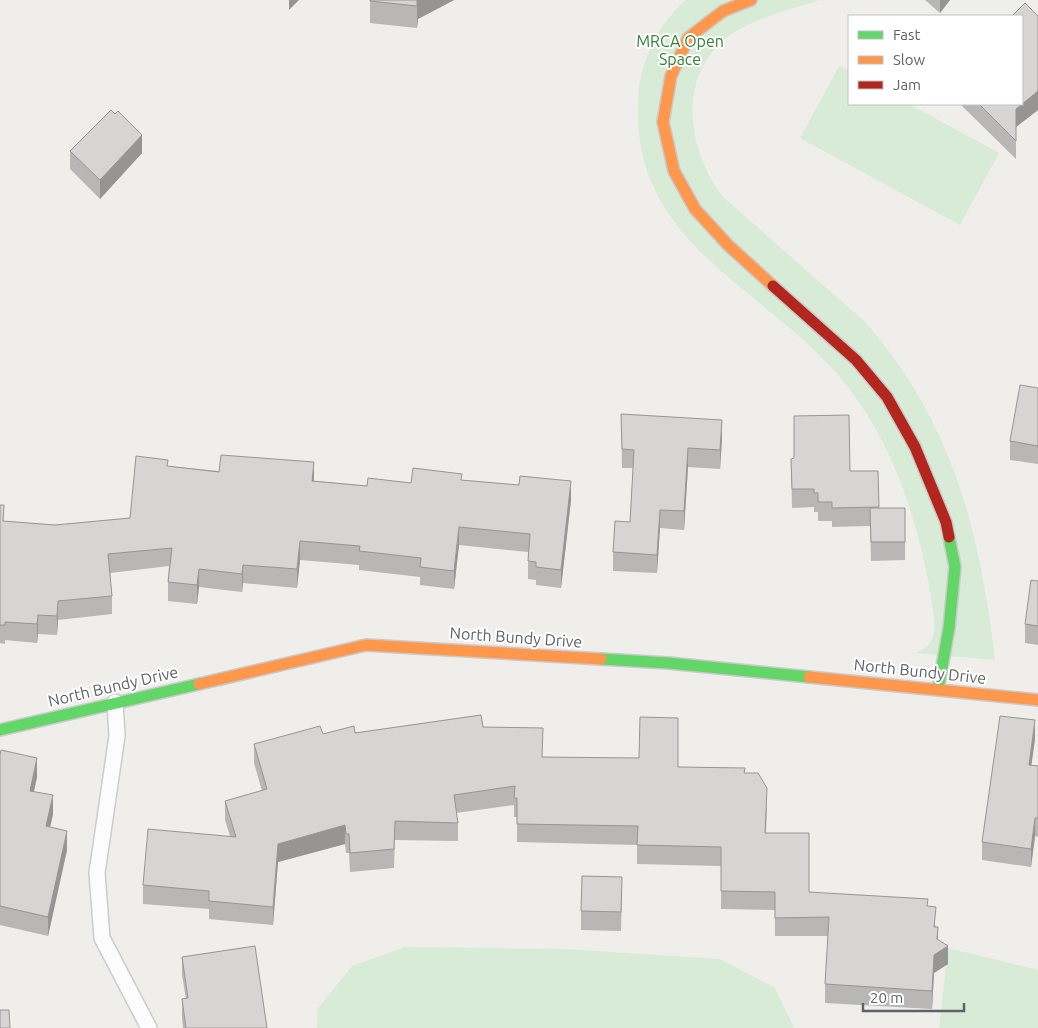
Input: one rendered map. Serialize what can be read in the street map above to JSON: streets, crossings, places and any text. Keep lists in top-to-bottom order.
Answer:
{
  "streets": {
    "street": ["North Bundy Drive"]
  },
  "parks": ["MRCA Open Space"],
  "legend": ["Fast", "Slow", "Jam"],
  "scale_bar": "20 m"
}
